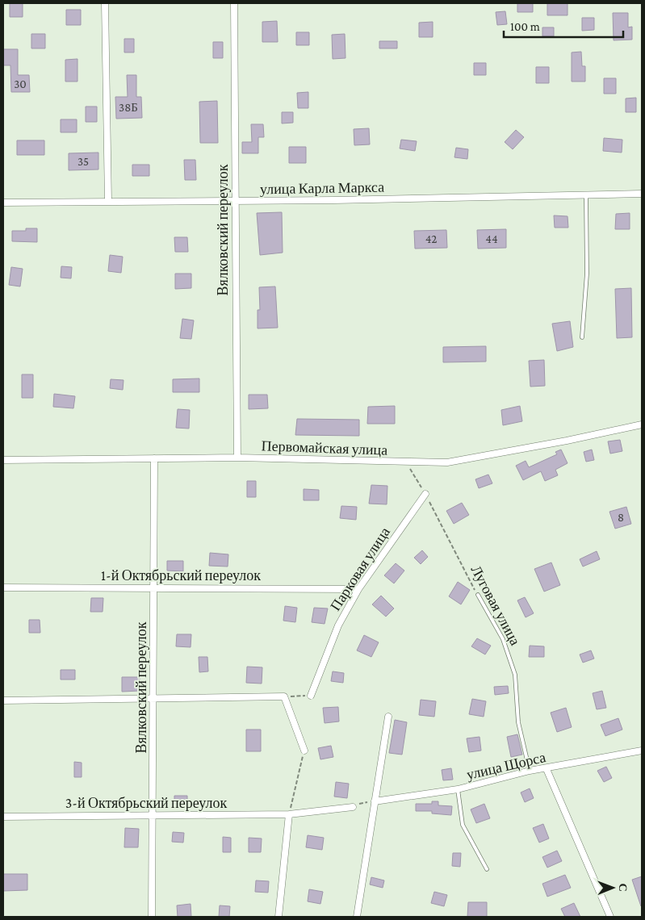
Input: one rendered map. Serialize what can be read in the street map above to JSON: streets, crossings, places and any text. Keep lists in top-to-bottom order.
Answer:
{
  "streets": {
    "street": [
      "улица Карла Маркса",
      "Вялковский переулок",
      "Первомайская улица",
      "Парковая улица",
      "1-й Октябрьский переулок",
      "улица Щорса",
      "3-й Октябрьский переулок"
    ],
    "lane": ["Луговая улица"]
  },
  "crossings": [
    ["улица Карла Маркса", "Вялковский переулок"],
    ["Вялковский переулок", "Первомайская улица"],
    ["Вялковский переулок", "1-й Октябрьский переулок"],
    ["Вялковский переулок", "3-й Октябрьский переулок"],
    ["Первомайская улица", "Луговая улица"],
    ["Парковая улица", "1-й Октябрьский переулок"],
    ["Парковая улица", "Луговая улица"],
    ["Луговая улица", "улица Щорса"]
  ],
  "house_numbers": [
    "30",
    "38Б",
    "35",
    "42",
    "44",
    "8"
  ],
  "scale_bar": "100 m",
  "north": "right"
}
